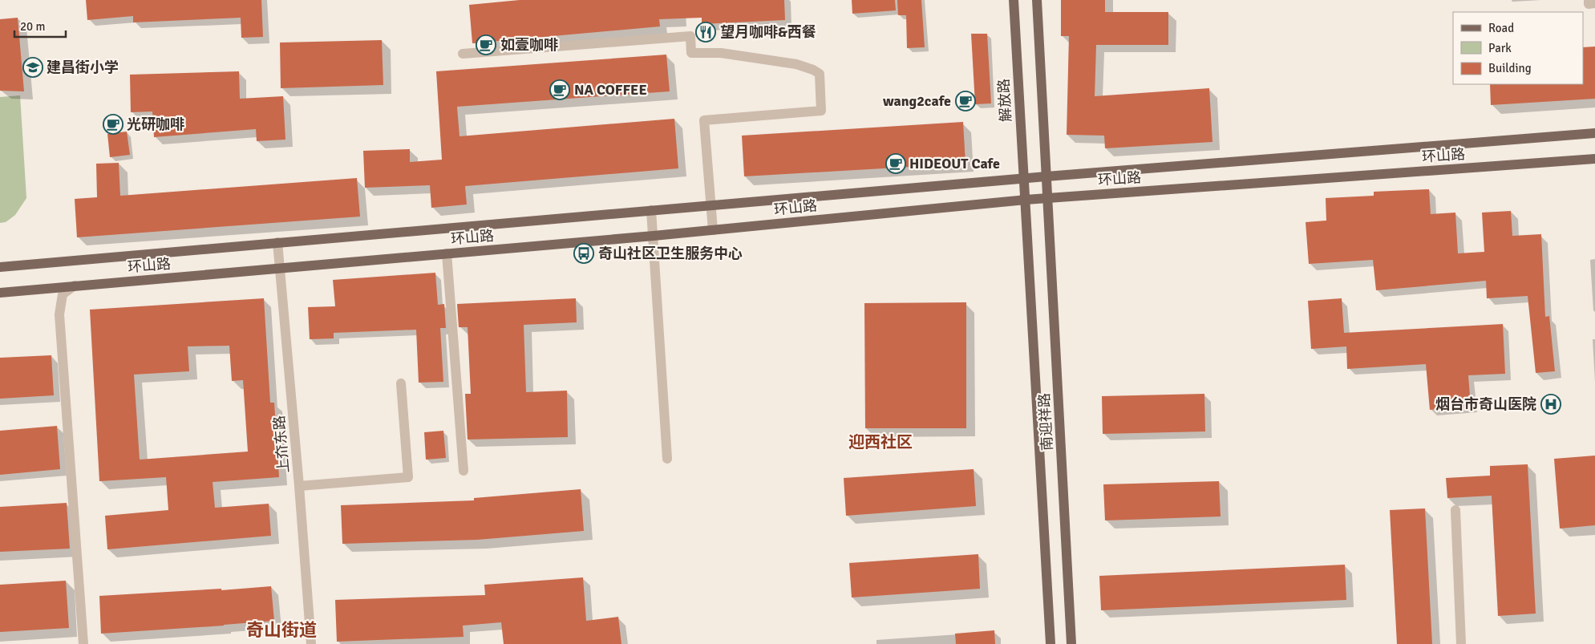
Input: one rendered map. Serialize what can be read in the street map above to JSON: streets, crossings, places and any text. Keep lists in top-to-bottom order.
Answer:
{
  "streets": {
    "main road": ["解放路", "环山路", "南迎祥路"],
    "street": ["上夼东路"]
  },
  "crossings": [
    ["解放路", "环山路"],
    ["解放路", "南迎祥路"],
    ["环山路", "南迎祥路"],
    ["环山路", "上夼东路"]
  ],
  "districts": ["迎西社区", "奇山街道"],
  "places": {
    "restaurant": ["望月咖啡&西餐"],
    "cafe": [
      "如壹咖啡",
      "NA COFFEE",
      "wang2cafe",
      "光研咖啡",
      "HIDEOUT Cafe"
    ],
    "school or university": ["建昌街小学"],
    "bus stop": ["奇山社区卫生服务中心"],
    "hospital": ["烟台市奇山医院"]
  },
  "legend": ["Road", "Park", "Building"],
  "scale_bar": "20 m"
}
